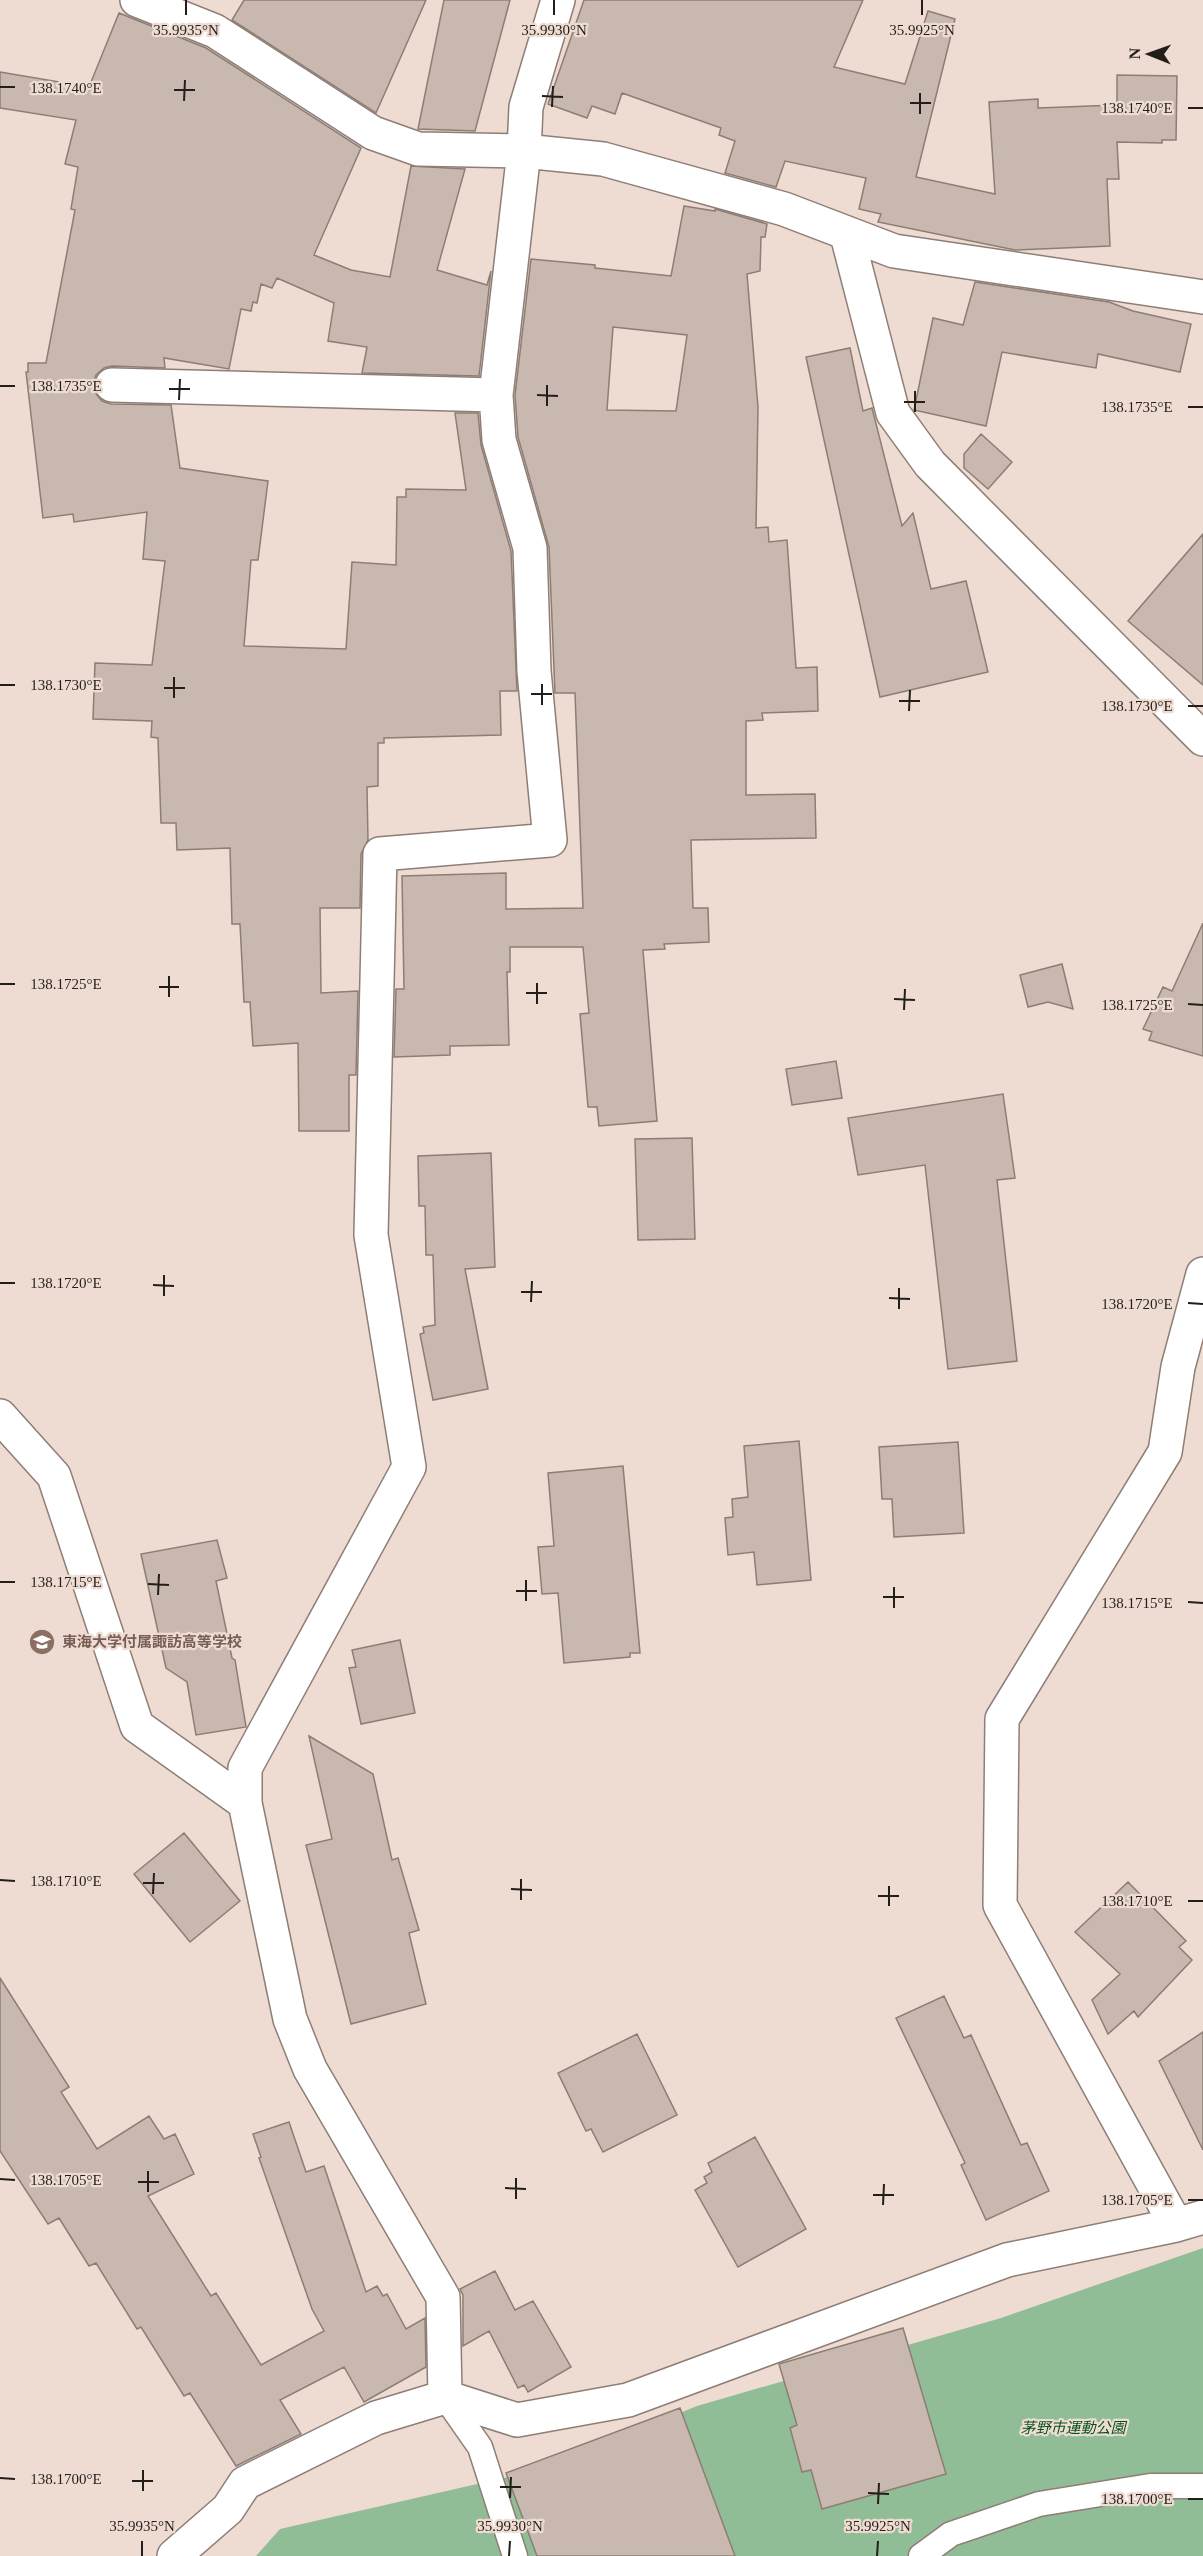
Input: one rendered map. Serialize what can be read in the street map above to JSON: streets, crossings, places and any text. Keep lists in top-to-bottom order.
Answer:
{
  "parks": ["茅野市運動公園"],
  "places": {
    "school or university": ["東海大学付属諏訪高等学校"]
  },
  "north": "left",
  "coordinates": [
    "35.9935°N",
    "35.9930°N",
    "35.9925°N",
    "138.1740°E",
    "138.1735°E",
    "138.1730°E",
    "138.1725°E",
    "138.1720°E",
    "138.1715°E",
    "138.1710°E",
    "138.1705°E",
    "138.1700°E"
  ]
}
